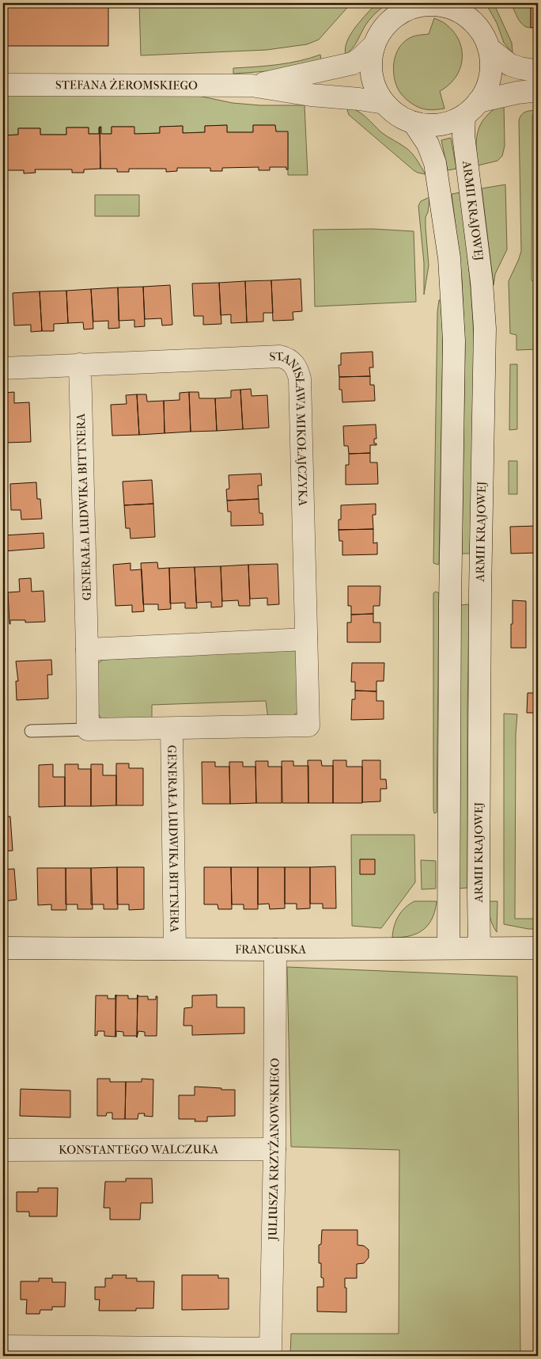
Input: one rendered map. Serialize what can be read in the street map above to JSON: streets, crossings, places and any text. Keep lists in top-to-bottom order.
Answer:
{
  "streets": {
    "street": [
      "STEFANA ŻEROMSKIEGO",
      "ARMII KRAJOWEJ",
      "STANISŁAWA MIKOŁAJCZYKA",
      "GENERAŁA LUDWIKA BITTNERA",
      "FRANCUSKA",
      "KONSTANTEGO WALCZUKA",
      "JULIUSZA KRZYŻANOWSKIEGO"
    ]
  },
  "crossings": [
    ["STEFANA ŻEROMSKIEGO", "ARMII KRAJOWEJ"],
    ["ARMII KRAJOWEJ", "FRANCUSKA"],
    ["STANISŁAWA MIKOŁAJCZYKA", "GENERAŁA LUDWIKA BITTNERA"],
    ["GENERAŁA LUDWIKA BITTNERA", "FRANCUSKA"],
    ["FRANCUSKA", "JULIUSZA KRZYŻANOWSKIEGO"],
    ["KONSTANTEGO WALCZUKA", "JULIUSZA KRZYŻANOWSKIEGO"]
  ]
}
